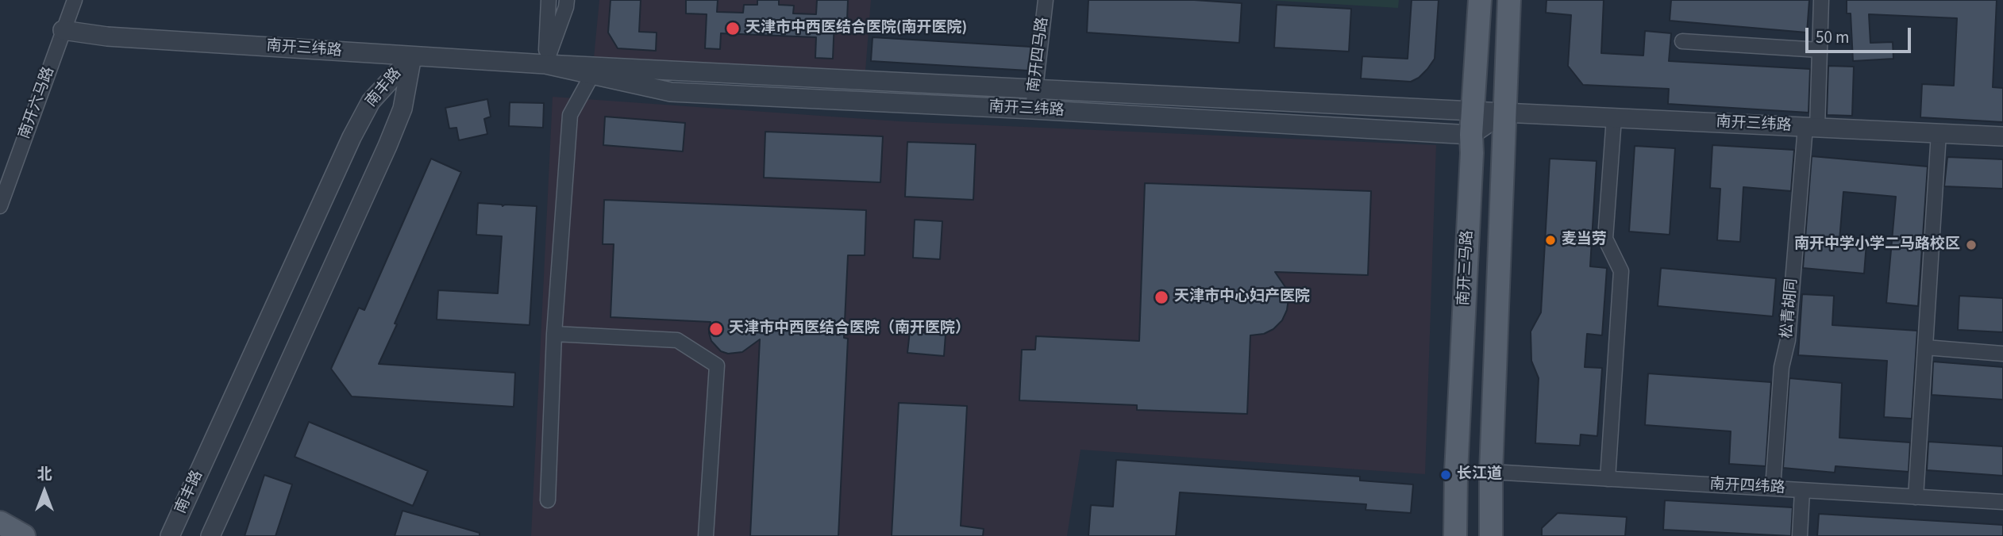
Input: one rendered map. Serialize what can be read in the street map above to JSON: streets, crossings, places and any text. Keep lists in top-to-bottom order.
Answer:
{
  "streets": {
    "main road": ["南开三马路"],
    "street": [
      "南开三纬路",
      "南开四马路",
      "南丰路",
      "南开六马路",
      "松青胡同",
      "南开四纬路"
    ]
  },
  "crossings": [
    ["南开三纬路", "南开四马路"],
    ["南开三纬路", "南丰路"],
    ["南开三纬路", "南开六马路"],
    ["南开三纬路", "南开三马路"],
    ["南开三纬路", "松青胡同"],
    ["南开三马路", "南开四纬路"],
    ["松青胡同", "南开四纬路"]
  ],
  "places": [
    "天津市中西医结合医院(南开医院)",
    "麦当劳",
    "南开中学小学二马路校区",
    "天津市中心妇产医院",
    "天津市中西医结合医院（南开医院）",
    "长江道"
  ],
  "scale_bar": "50 m",
  "north": "top"
}
